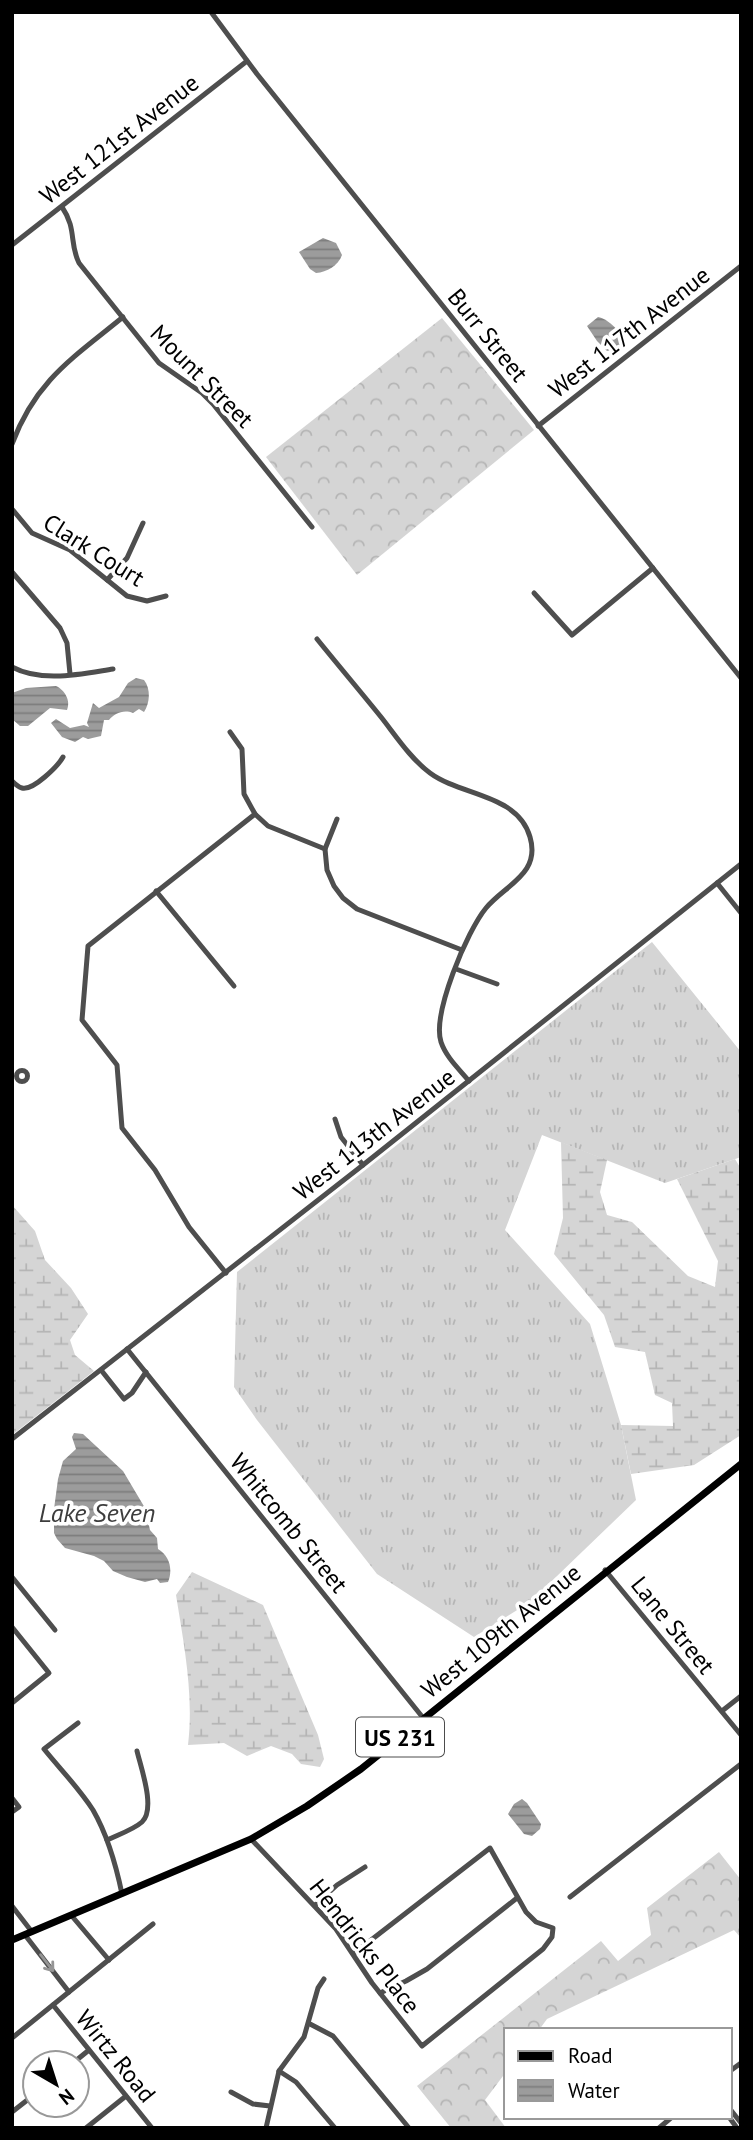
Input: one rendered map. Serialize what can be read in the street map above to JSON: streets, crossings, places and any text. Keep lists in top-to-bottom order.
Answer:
{
  "streets": {
    "main road": ["West 109th Avenue", "US 231"],
    "street": [
      "West 121st Avenue",
      "West 117th Avenue",
      "Burr Street",
      "Mount Street",
      "Clark Court",
      "West 113th Avenue",
      "Whitcomb Street",
      "Lane Street",
      "Hendricks Place",
      "Wirtz Road"
    ]
  },
  "crossings": [
    ["West 121st Avenue", "Burr Street"],
    ["West 121st Avenue", "Mount Street"],
    ["West 117th Avenue", "Burr Street"],
    ["West 113th Avenue", "Whitcomb Street"],
    ["Whitcomb Street", "West 109th Avenue"],
    ["Lane Street", "West 109th Avenue"],
    ["West 109th Avenue", "Hendricks Place"]
  ],
  "water": ["Lake Seven"],
  "legend": ["Road", "Water"],
  "north": "bottom right"
}
